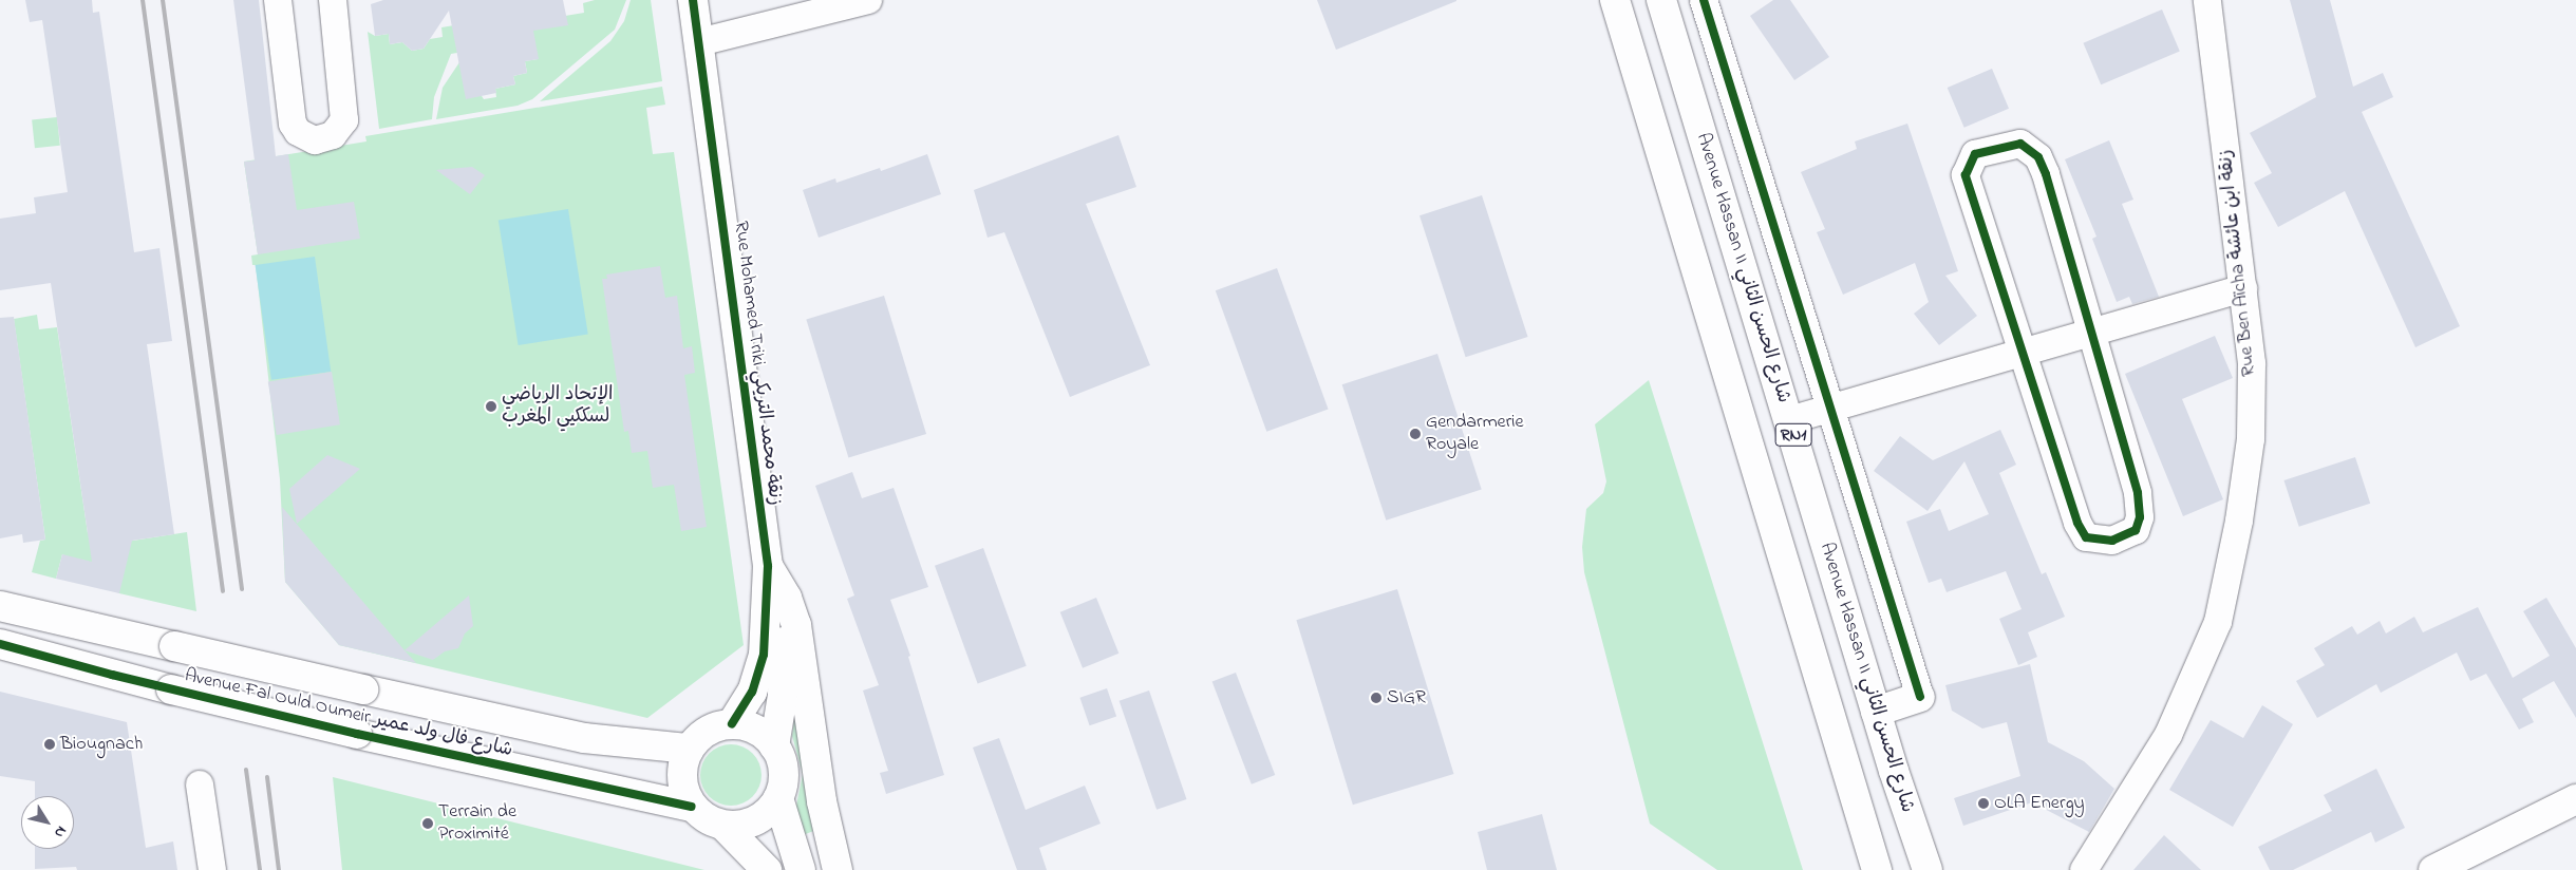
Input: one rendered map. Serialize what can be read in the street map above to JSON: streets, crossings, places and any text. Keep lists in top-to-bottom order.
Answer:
{
  "streets": {
    "street": [
      "Rue Ben Aïcha زنقة ابن عائشة",
      "Avenue Hassan II شارع الحسن الثاني",
      "Rue Mohamed Triki زنقة محمد التريكي",
      "RN1",
      "Avenue Fal Ould Oumeir شارع فال ولد عمير"
    ]
  },
  "crossings": [
    ["Rue Mohamed Triki زنقة محمد التريكي", "Avenue Fal Ould Oumeir شارع فال ولد عمير"]
  ],
  "places": [
    "الإتحاد الرياضي لسككيي المغرب",
    "Gendarmerie Royale",
    "SIGR",
    "Biougnach",
    "OLA Energy",
    "Terrain de Proximité"
  ],
  "north": "bottom right"
}
